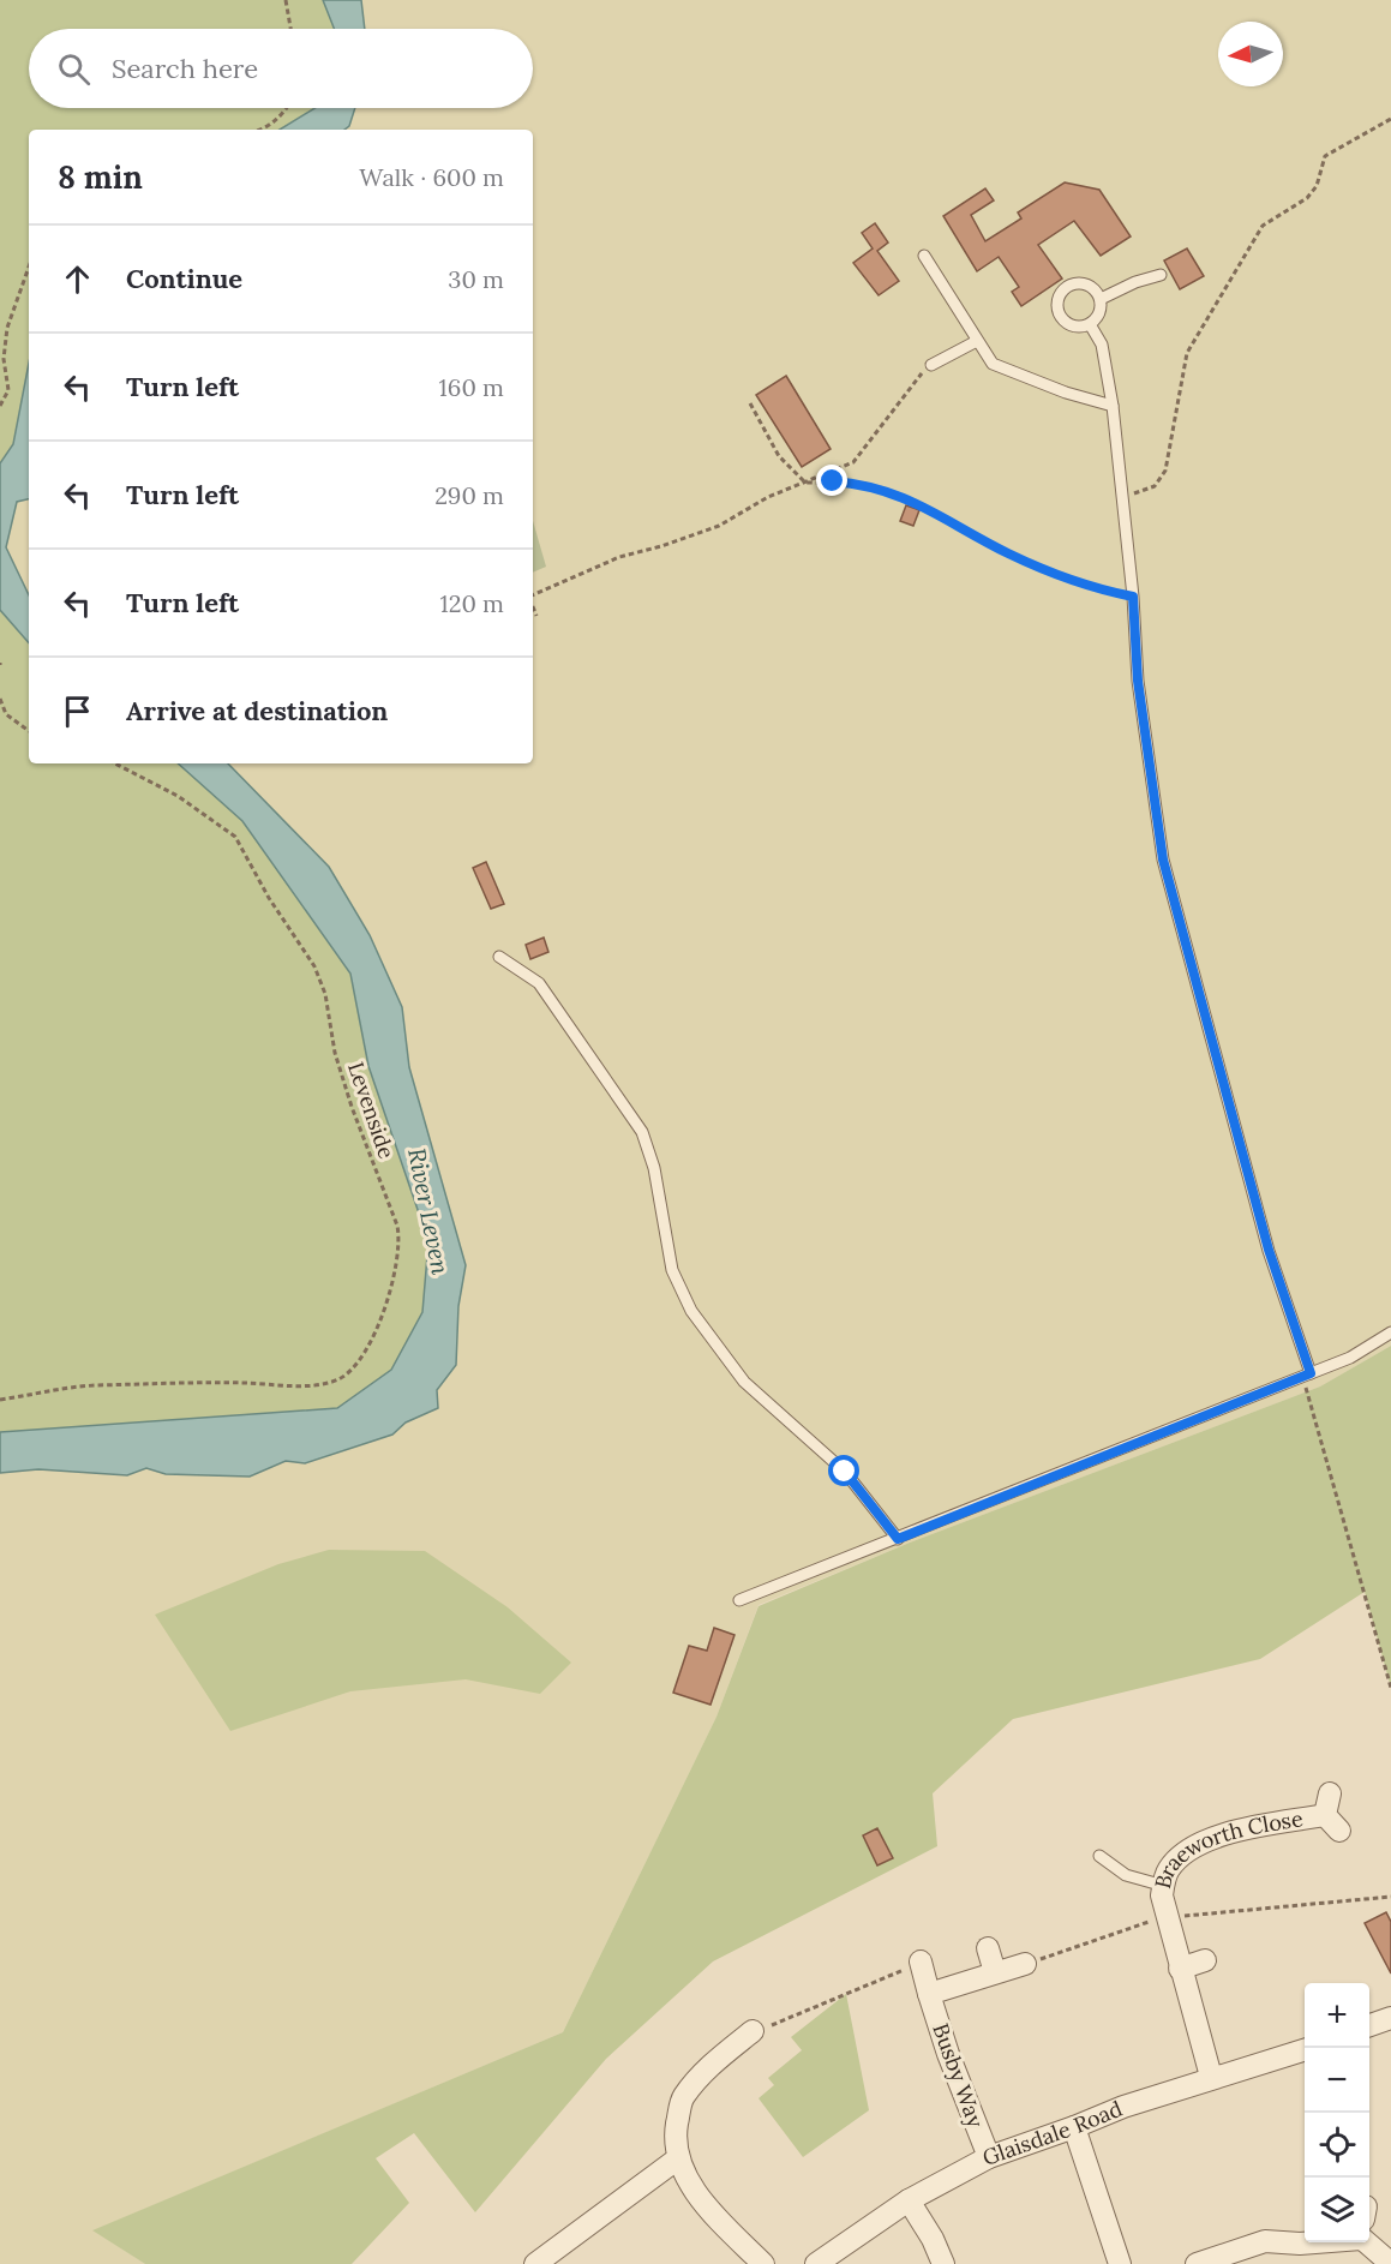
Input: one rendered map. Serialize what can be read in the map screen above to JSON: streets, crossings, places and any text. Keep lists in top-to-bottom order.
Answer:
{
  "streets": {
    "street": ["Braeworth Close", "Busby Way", "Glaisdale Road"],
    "path": ["Levenside"]
  },
  "crossings": [
    ["Braeworth Close", "Glaisdale Road"],
    ["Busby Way", "Glaisdale Road"]
  ],
  "water": ["River Leven"],
  "north": "left",
  "page": {
    "search": "Search here",
    "heading": ["8 min", "Walk · 600 m"],
    "list": [
      ["Continue", "30 m"],
      ["Turn left", "160 m"],
      ["Turn left", "290 m"],
      ["Turn left", "120 m"],
      "Arrive at destination"
    ],
    "map_buttons": ["+", "−"]
  }
}
